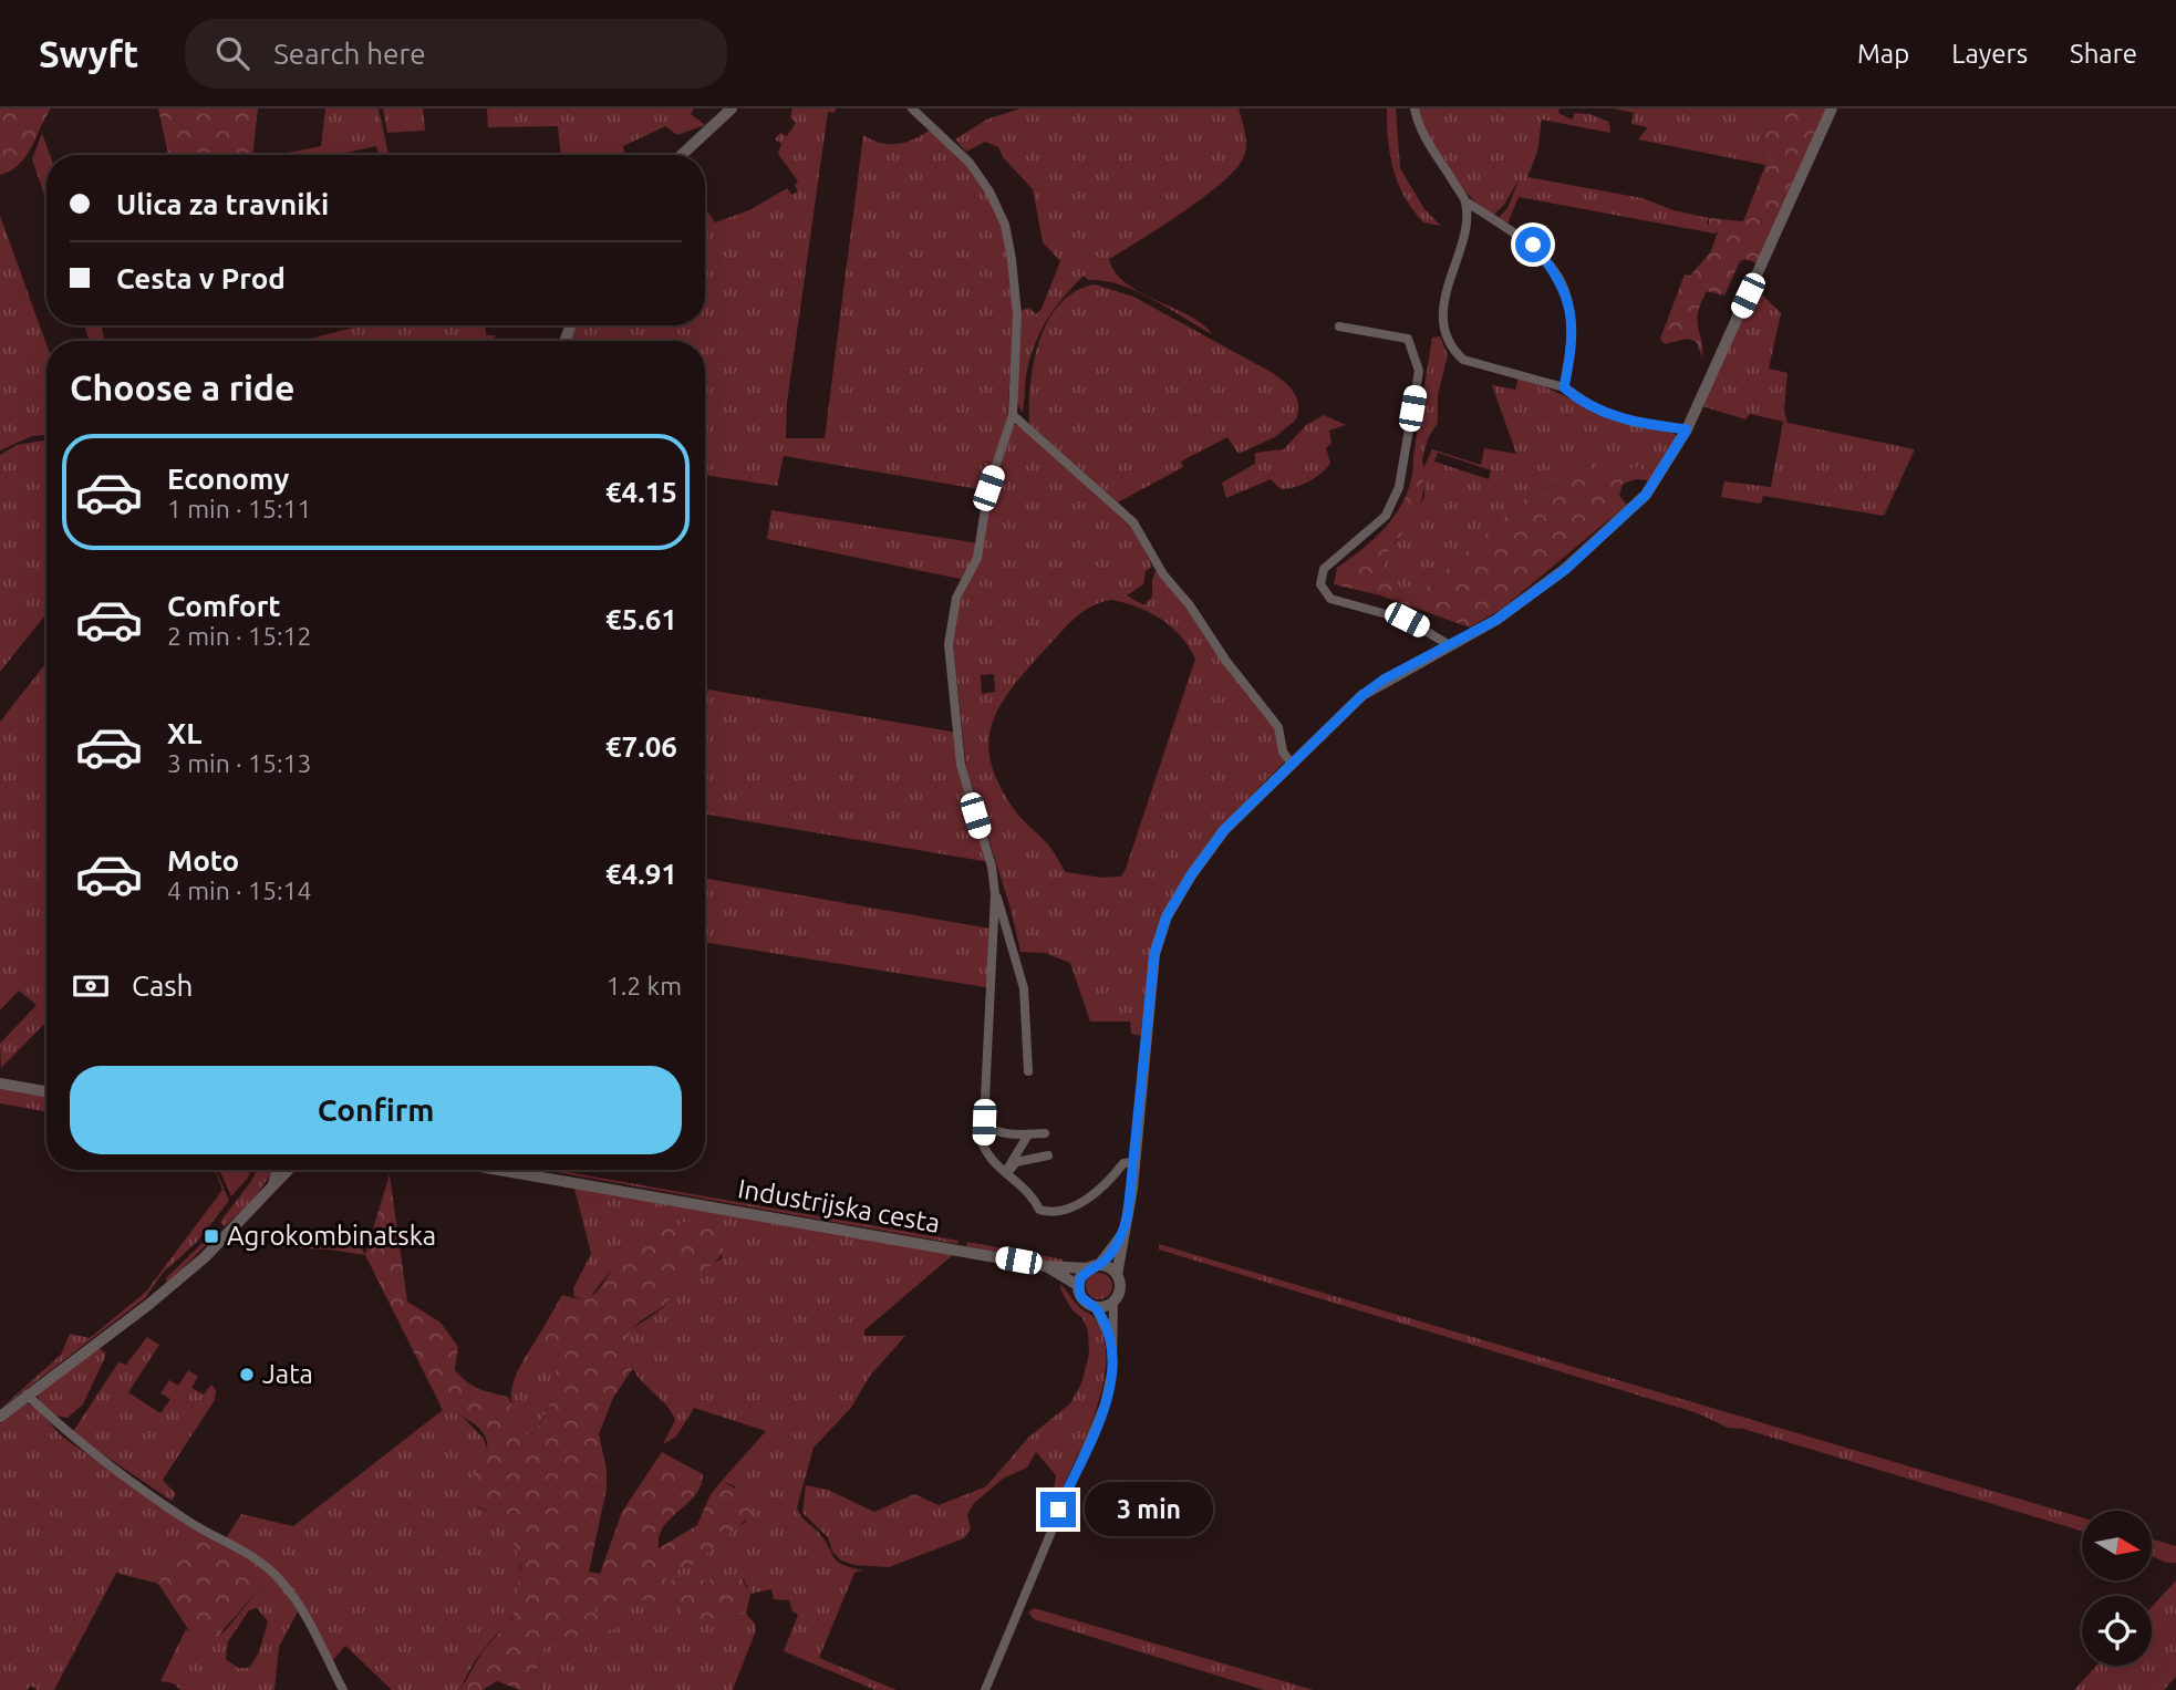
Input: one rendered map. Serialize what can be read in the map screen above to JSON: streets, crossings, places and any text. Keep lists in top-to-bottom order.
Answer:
{
  "streets": {
    "street": ["Industrijska cesta"]
  },
  "places": {
    "transit": ["Agrokombinatska"],
    "other": ["Jata"]
  },
  "north": "right",
  "page": {
    "header": "Swyft",
    "search": "Search here",
    "nav": ["Map", "Layers", "Share"],
    "banner": ["Ulica za travniki", "Cesta v Prod"],
    "heading": "Choose a ride",
    "list": [
      {
        "name": "Economy",
        "note": "1 min · 15:11",
        "value": "€4.15"
      },
      {
        "name": "Comfort",
        "note": "2 min · 15:12",
        "value": "€5.61"
      },
      {
        "name": "XL",
        "note": "3 min · 15:13",
        "value": "€7.06"
      },
      {
        "name": "Moto",
        "note": "4 min · 15:14",
        "value": "€4.91"
      }
    ],
    "pay": ["Cash", "1.2 km"],
    "buttons": "Confirm",
    "bubble": "3 min"
  }
}
